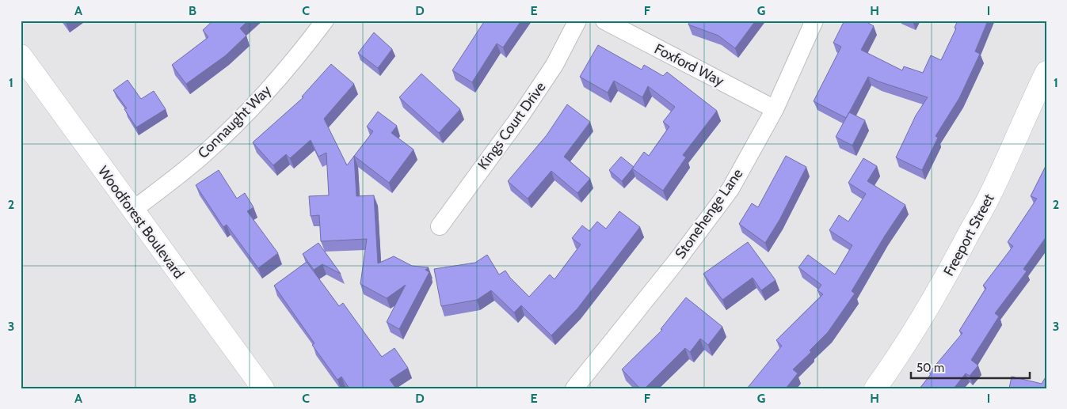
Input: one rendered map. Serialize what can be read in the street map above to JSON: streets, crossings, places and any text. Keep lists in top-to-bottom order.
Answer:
{
  "streets": {
    "main road": ["Woodforest Boulevard", "Freeport Street"],
    "street": [
      "Foxford Way",
      "Connaught Way",
      "Kings Court Drive",
      "Stonehenge Lane"
    ]
  },
  "crossings": [
    ["Foxford Way", "Stonehenge Lane"],
    ["Connaught Way", "Woodforest Boulevard"]
  ],
  "scale_bar": "50 m",
  "grid": {
    "columns": [
      "A",
      "B",
      "C",
      "D",
      "E",
      "F",
      "G",
      "H",
      "I"
    ],
    "rows": ["1", "2", "3"]
  }
}
